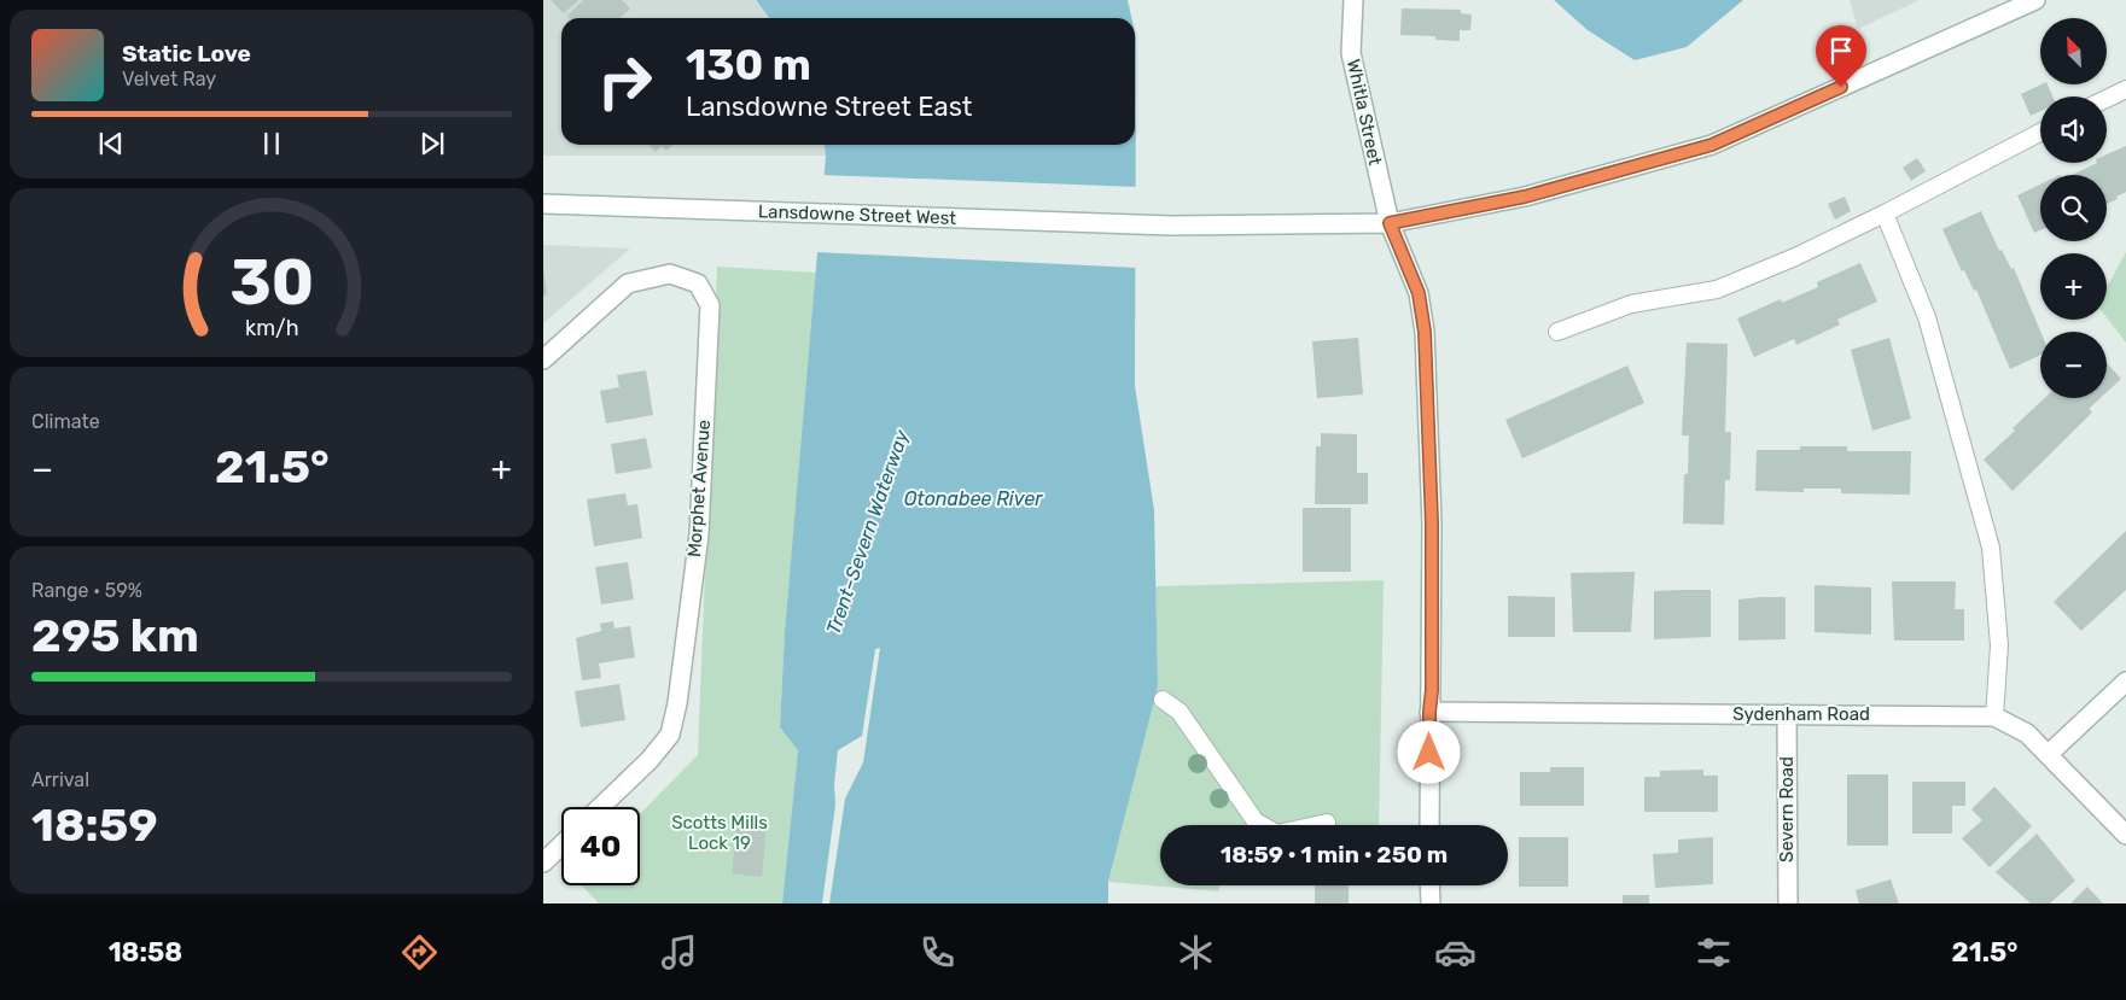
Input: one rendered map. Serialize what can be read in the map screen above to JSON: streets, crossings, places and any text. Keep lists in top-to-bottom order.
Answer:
{
  "streets": {
    "street": [
      "Whitla Street",
      "Lansdowne Street West",
      "Morphet Avenue",
      "Sydenham Road",
      "Severn Road"
    ]
  },
  "crossings": [
    ["Whitla Street", "Lansdowne Street West"],
    ["Whitla Street", "Sydenham Road"],
    ["Sydenham Road", "Severn Road"]
  ],
  "water": ["Otonabee River", "Trent–Severn Waterway"],
  "parks": ["Scotts Mills Lock 19"],
  "north": "top left",
  "page": {
    "map_buttons": ["+", "−"],
    "turn": ["130 m", "Lansdowne Street East"],
    "song": ["Static Love", "Velvet Ray"],
    "tile": [
      "Climate",
      ["Range · 59%", "295 km"],
      ["Arrival", "18:59"]
    ],
    "heat": ["−", "21.5°", "+"],
    "limit": "40",
    "trip": "18:59 · 1 min · 250 m",
    "tabs": ["18:58", "21.5°"],
    "gauge": ["30", "km/h"]
  }
}
